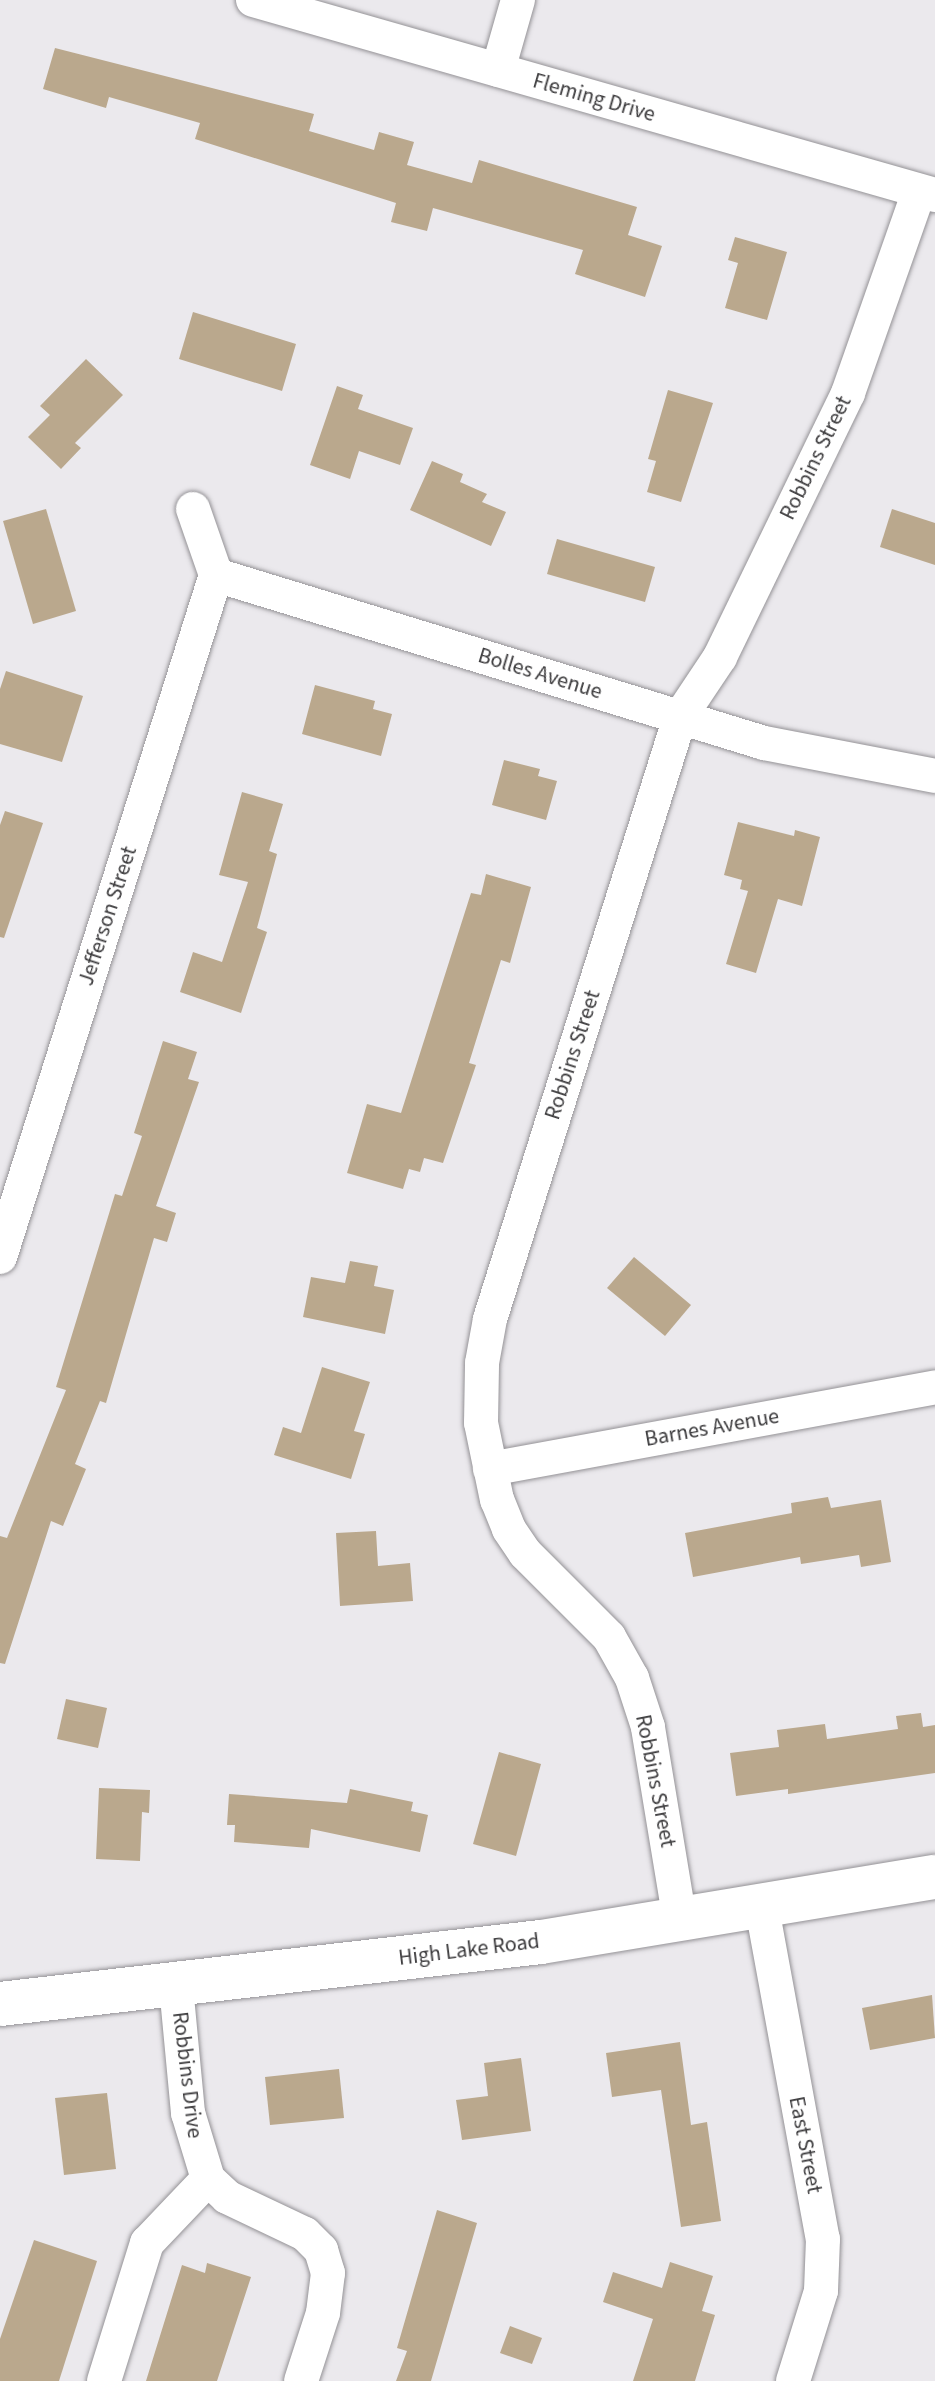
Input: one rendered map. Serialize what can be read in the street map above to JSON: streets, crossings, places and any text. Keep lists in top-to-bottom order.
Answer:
{
  "streets": {
    "street": [
      "Fleming Drive",
      "Robbins Street",
      "Bolles Avenue",
      "Jefferson Street",
      "Barnes Avenue",
      "High Lake Road",
      "Robbins Drive",
      "East Street"
    ]
  },
  "crossings": [
    ["Fleming Drive", "Robbins Street"],
    ["Robbins Street", "Bolles Avenue"],
    ["Robbins Street", "Barnes Avenue"],
    ["Robbins Street", "High Lake Road"],
    ["Bolles Avenue", "Jefferson Street"],
    ["High Lake Road", "Robbins Drive"],
    ["High Lake Road", "East Street"]
  ]
}
